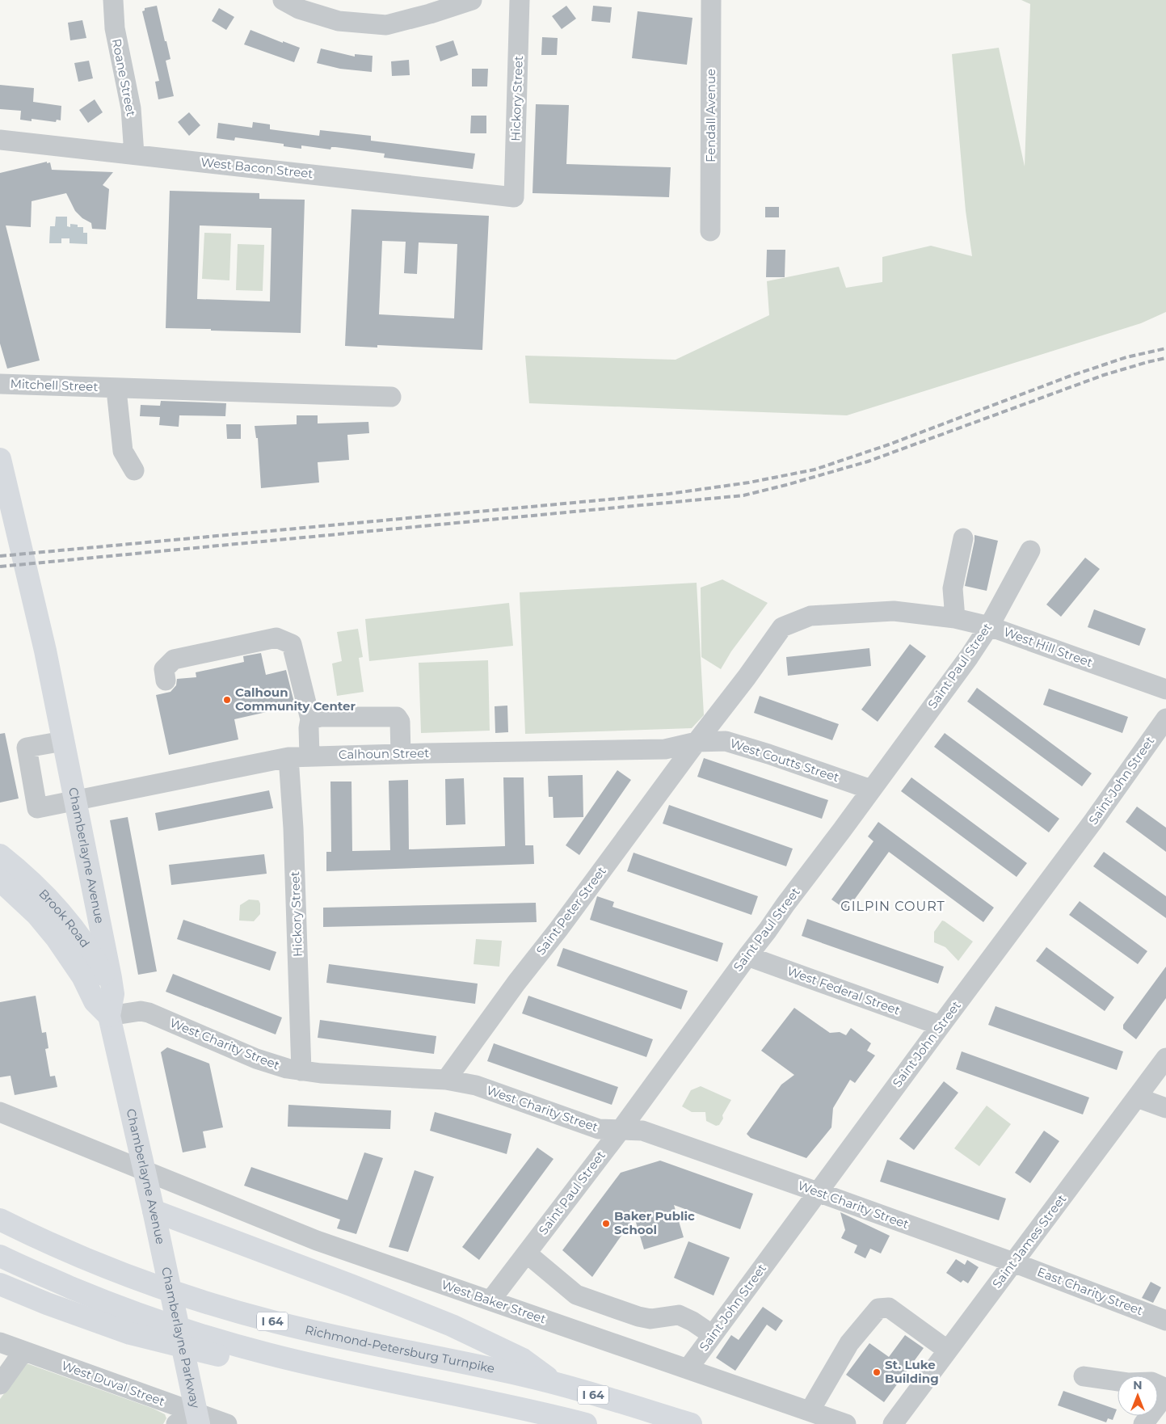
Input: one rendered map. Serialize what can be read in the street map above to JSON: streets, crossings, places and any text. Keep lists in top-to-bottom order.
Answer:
{
  "streets": {
    "main road": [
      "Chamberlayne Avenue",
      "Brook Road",
      "I 64",
      "Chamberlayne Parkway",
      "Richmond-Petersburg Turnpike"
    ],
    "street": [
      "Roane Street",
      "Hickory Street",
      "Fendall Avenue",
      "West Bacon Street",
      "Mitchell Street",
      "West Hill Street",
      "Saint Paul Street",
      "Calhoun Street",
      "West Coutts Street",
      "Saint John Street",
      "Saint Peter Street",
      "West Federal Street",
      "West Charity Street",
      "Saint James Street",
      "East Charity Street",
      "West Baker Street",
      "West Duval Street"
    ]
  },
  "crossings": [
    ["Roane Street", "West Bacon Street"],
    ["Hickory Street", "West Bacon Street"],
    ["Hickory Street", "Calhoun Street"],
    ["Hickory Street", "West Charity Street"],
    ["West Hill Street", "Saint Paul Street"],
    ["West Hill Street", "Calhoun Street"],
    ["West Hill Street", "West Coutts Street"],
    ["West Hill Street", "Saint Peter Street"],
    ["Saint Paul Street", "West Coutts Street"],
    ["Saint Paul Street", "West Federal Street"],
    ["Saint Paul Street", "West Charity Street"],
    ["Saint Paul Street", "West Baker Street"],
    ["Calhoun Street", "West Coutts Street"],
    ["Calhoun Street", "Chamberlayne Avenue"],
    ["Calhoun Street", "Saint Peter Street"],
    ["West Coutts Street", "Saint Peter Street"],
    ["Saint John Street", "West Federal Street"],
    ["Saint John Street", "West Charity Street"],
    ["Saint John Street", "West Baker Street"],
    ["Chamberlayne Avenue", "Brook Road"],
    ["Chamberlayne Avenue", "West Charity Street"],
    ["Chamberlayne Avenue", "West Baker Street"],
    ["Chamberlayne Avenue", "Chamberlayne Parkway"],
    ["Saint Peter Street", "West Charity Street"],
    ["Brook Road", "West Charity Street"],
    ["West Charity Street", "Saint James Street"],
    ["West Charity Street", "East Charity Street"],
    ["Saint James Street", "East Charity Street"],
    ["Chamberlayne Parkway", "West Duval Street"]
  ],
  "districts": ["GILPIN COURT"],
  "places": ["Calhoun Community Center", "Baker Public School", "St. Luke Building"],
  "north": "top"
}
